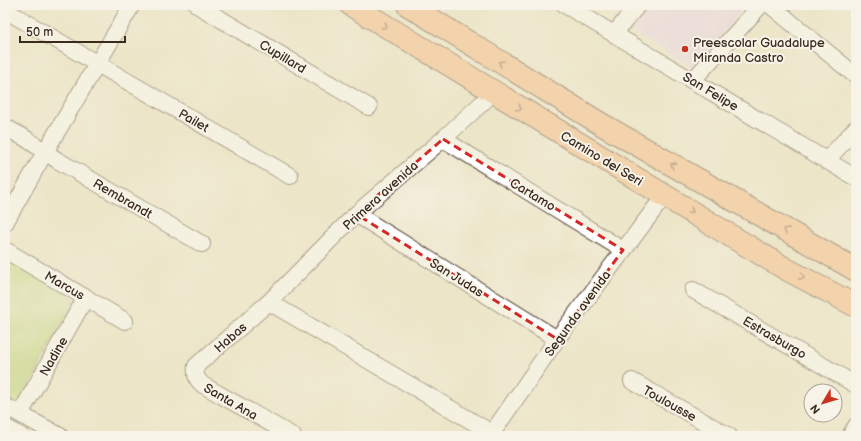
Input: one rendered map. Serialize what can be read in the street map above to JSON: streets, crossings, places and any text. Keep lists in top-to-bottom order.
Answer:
{
  "streets": {
    "main road": ["Camino del Seri"],
    "street": [
      "Cupillard",
      "San Felipe",
      "Pailet",
      "Cartamo",
      "Primera avenida",
      "Rembrandt",
      "San Judas",
      "Marcus",
      "Segunda avenida",
      "Habas",
      "Estrasburgo",
      "Nadine",
      "Santa Ana",
      "Toulousse"
    ]
  },
  "crossings": [
    ["Camino del Seri", "Primera avenida"],
    ["Camino del Seri", "Segunda avenida"],
    ["Cartamo", "Primera avenida"],
    ["Cartamo", "Segunda avenida"],
    ["Primera avenida", "San Judas"],
    ["Primera avenida", "Habas"],
    ["San Judas", "Segunda avenida"],
    ["Marcus", "Nadine"],
    ["Habas", "Santa Ana"]
  ],
  "places": ["Preescolar Guadalupe Miranda Castro"],
  "scale_bar": "50 m",
  "north": "bottom left"
}
